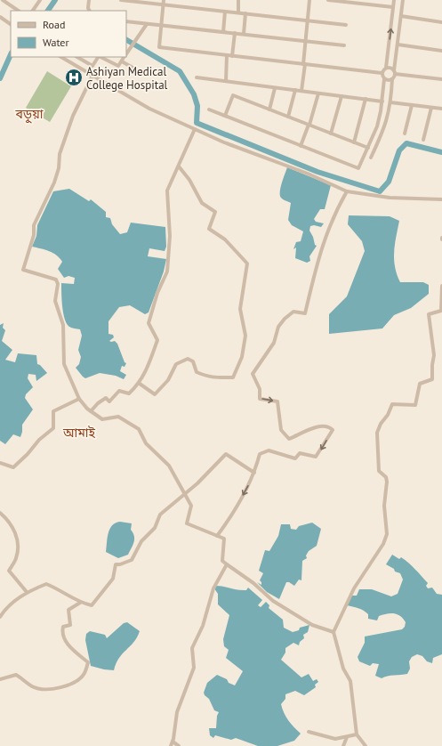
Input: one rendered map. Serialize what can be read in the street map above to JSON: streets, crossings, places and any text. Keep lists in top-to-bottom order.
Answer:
{
  "districts": ["বড়ুয়া", "আমাই"],
  "places": {
    "hospital": ["Ashiyan Medical College Hospital"]
  },
  "legend": ["Road", "Water"]
}
